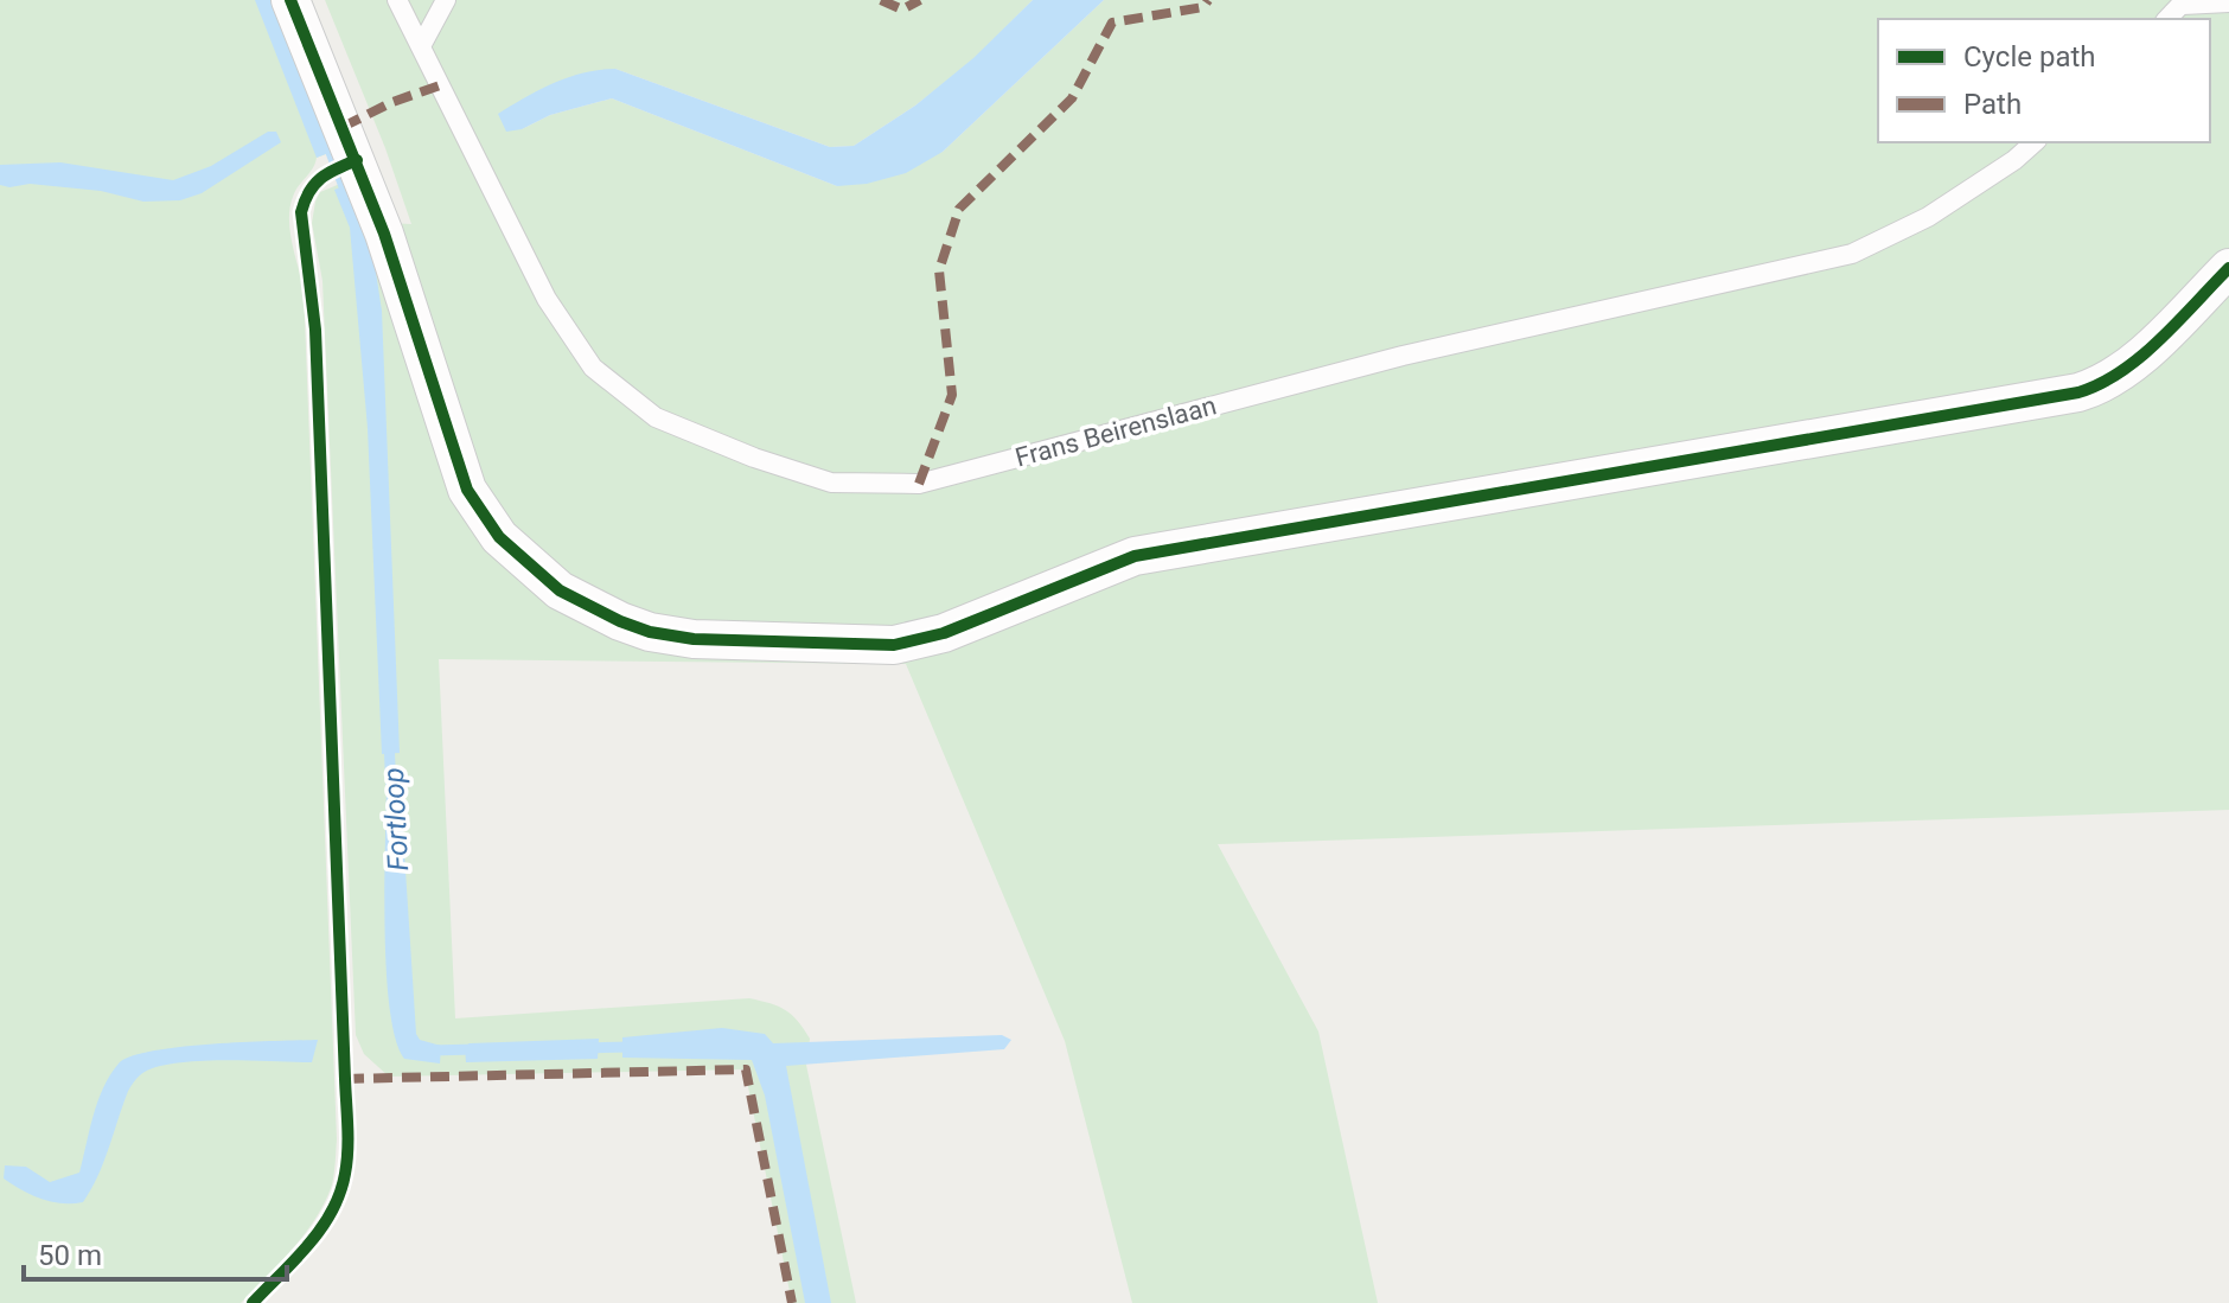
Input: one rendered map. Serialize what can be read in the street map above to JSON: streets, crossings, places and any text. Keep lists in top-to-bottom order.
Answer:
{
  "streets": {
    "lane": ["Frans Beirenslaan"]
  },
  "water": ["Fortloop"],
  "legend": ["Cycle path", "Path"],
  "scale_bar": "50 m"
}
